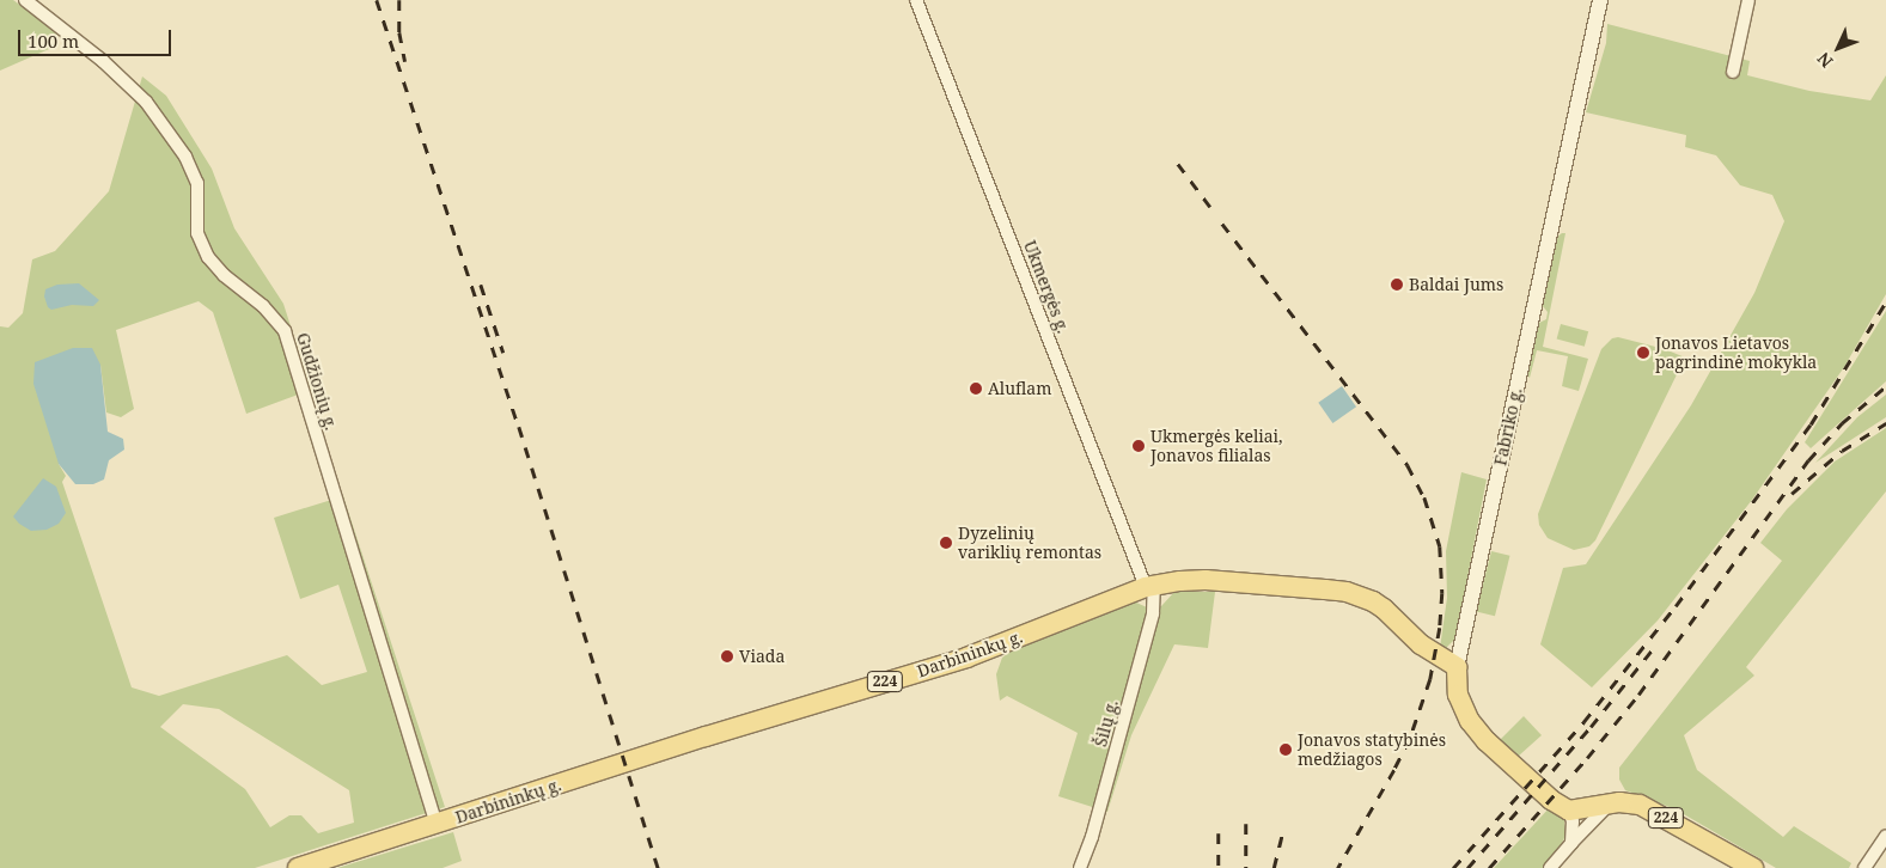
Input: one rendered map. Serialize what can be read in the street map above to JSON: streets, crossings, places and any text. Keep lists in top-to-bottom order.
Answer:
{
  "streets": {
    "main road": ["Fabriko g.", "Darbininkų g.", "224"],
    "street": ["Ukmergės g.", "Gudžionių g.", "Šilų g."]
  },
  "crossings": [
    ["Ukmergės g.", "Darbininkų g."],
    ["Ukmergės g.", "Šilų g."],
    ["Gudžionių g.", "Darbininkų g."],
    ["Fabriko g.", "Darbininkų g."],
    ["Fabriko g.", "224"],
    ["Darbininkų g.", "Šilų g."]
  ],
  "places": [
    "Baldai Jums",
    "Jonavos Lietavos pagrindinė mokykla",
    "Aluflam",
    "Ukmergės keliai, Jonavos filialas",
    "Dyzelinių variklių remontas",
    "Viada",
    "Jonavos statybinės medžiagos"
  ],
  "scale_bar": "100 m",
  "north": "bottom left"
}
